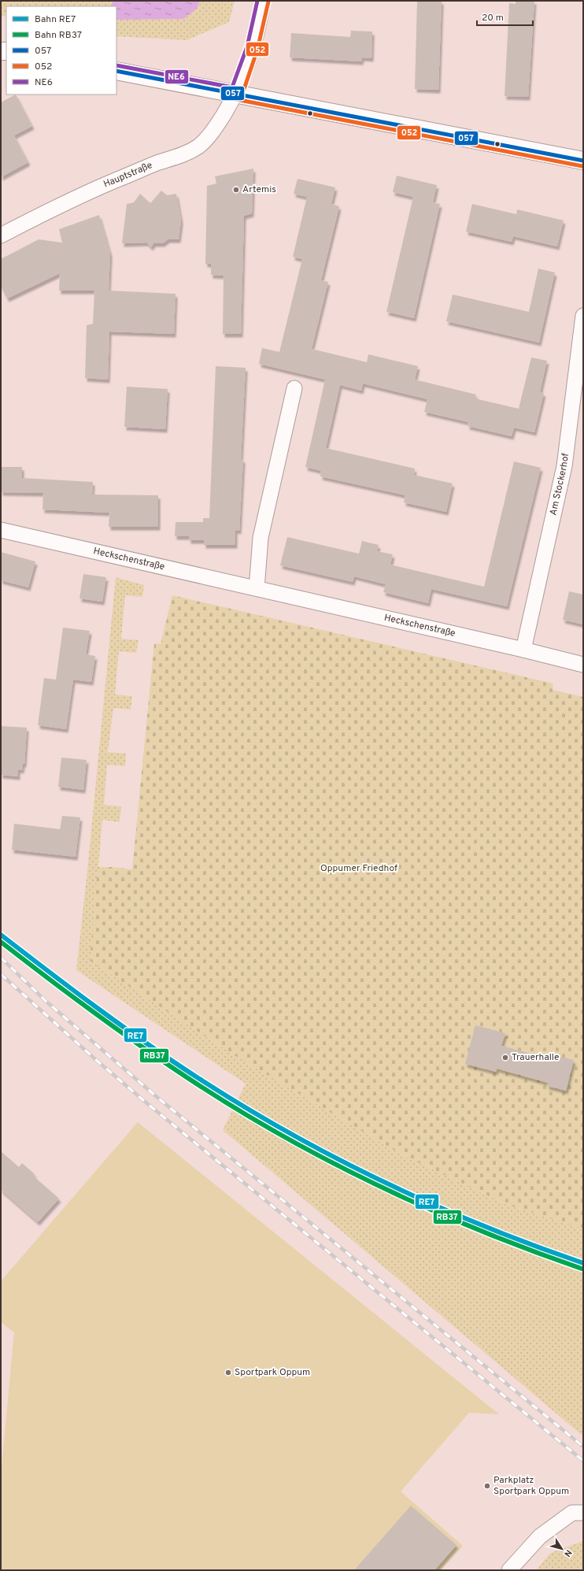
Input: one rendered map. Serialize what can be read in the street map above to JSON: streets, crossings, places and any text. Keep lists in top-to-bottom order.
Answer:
{
  "streets": {
    "street": ["Hauptstraße", "Am Stockerhof", "Heckschenstraße"]
  },
  "crossings": [
    ["Am Stockerhof", "Heckschenstraße"]
  ],
  "parks": ["Oppumer Friedhof"],
  "places": [
    "Artemis",
    "Trauerhalle",
    "Sportpark Oppum",
    "Parkplatz Sportpark Oppum"
  ],
  "lines": [
    "transit line NE6",
    "transit line 052",
    "transit line 057",
    "rail line RE7",
    "rail line RB37"
  ],
  "legend": [
    "Bahn RE7",
    "Bahn RB37",
    "057",
    "052",
    "NE6"
  ],
  "scale_bar": "20 m",
  "north": "bottom right"
}
